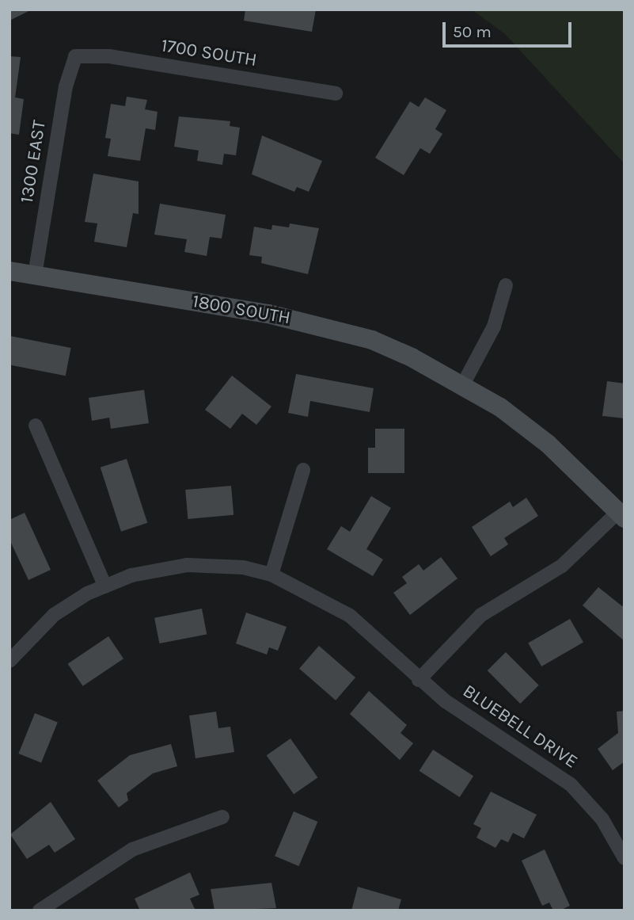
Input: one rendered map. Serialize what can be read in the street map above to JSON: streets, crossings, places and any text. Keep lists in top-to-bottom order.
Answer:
{
  "streets": {
    "main road": ["1800 SOUTH"],
    "street": ["1700 SOUTH", "1300 EAST", "BLUEBELL DRIVE"]
  },
  "crossings": [
    ["1700 SOUTH", "1300 EAST"],
    ["1300 EAST", "1800 SOUTH"]
  ],
  "scale_bar": "50 m"
}
